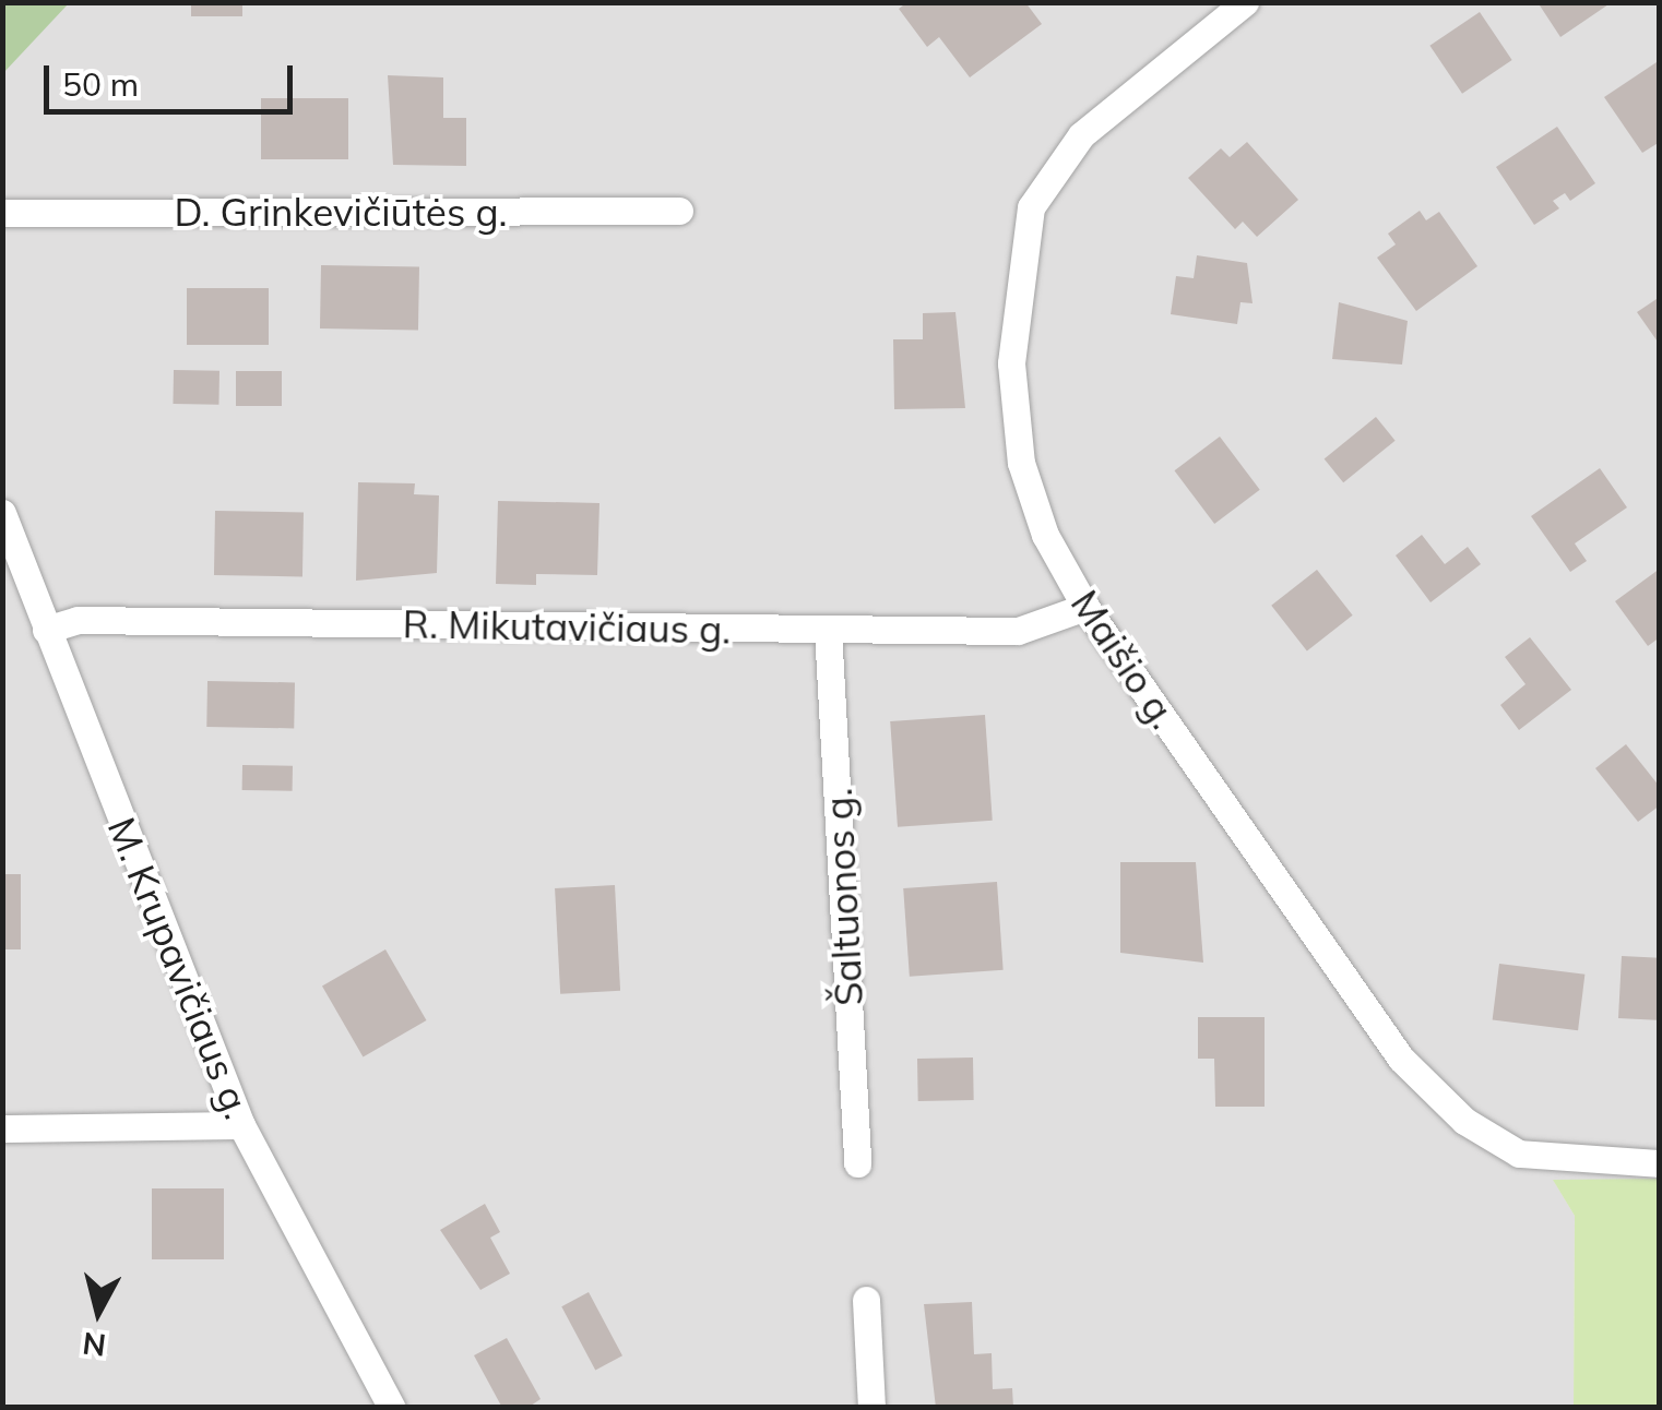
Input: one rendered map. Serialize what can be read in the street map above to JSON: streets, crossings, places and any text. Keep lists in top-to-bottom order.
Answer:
{
  "streets": {
    "street": [
      "D. Grinkevičiūtės g.",
      "R. Mikutavičiaus g.",
      "Maišio g.",
      "Šaltuonos g.",
      "M. Krupavičiaus g."
    ]
  },
  "crossings": [
    ["R. Mikutavičiaus g.", "Maišio g."],
    ["R. Mikutavičiaus g.", "Šaltuonos g."],
    ["R. Mikutavičiaus g.", "M. Krupavičiaus g."]
  ],
  "scale_bar": "50 m",
  "north": "bottom"
}
